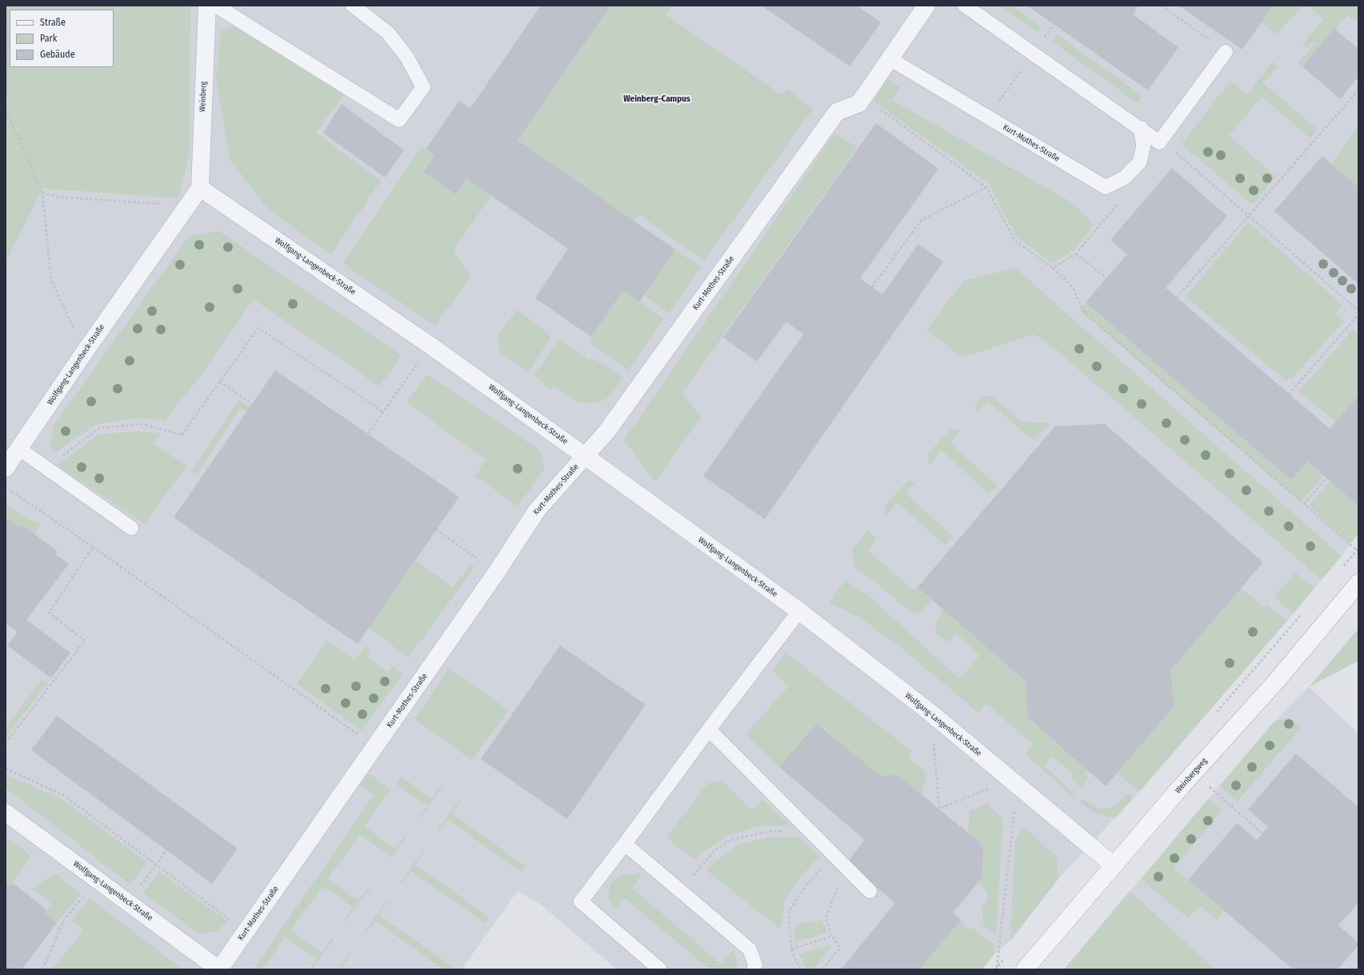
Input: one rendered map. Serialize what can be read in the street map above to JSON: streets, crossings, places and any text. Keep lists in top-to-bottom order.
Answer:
{
  "streets": {
    "street": [
      "Weinberg",
      "Kurt-Mothes-Straße",
      "Wolfgang-Langenbeck-Straße",
      "Weinbergweg"
    ]
  },
  "crossings": [
    ["Weinberg", "Wolfgang-Langenbeck-Straße"],
    ["Kurt-Mothes-Straße", "Wolfgang-Langenbeck-Straße"],
    ["Wolfgang-Langenbeck-Straße", "Weinbergweg"]
  ],
  "districts": ["Weinberg-Campus"],
  "legend": ["Straße", "Park", "Gebäude"]
}
